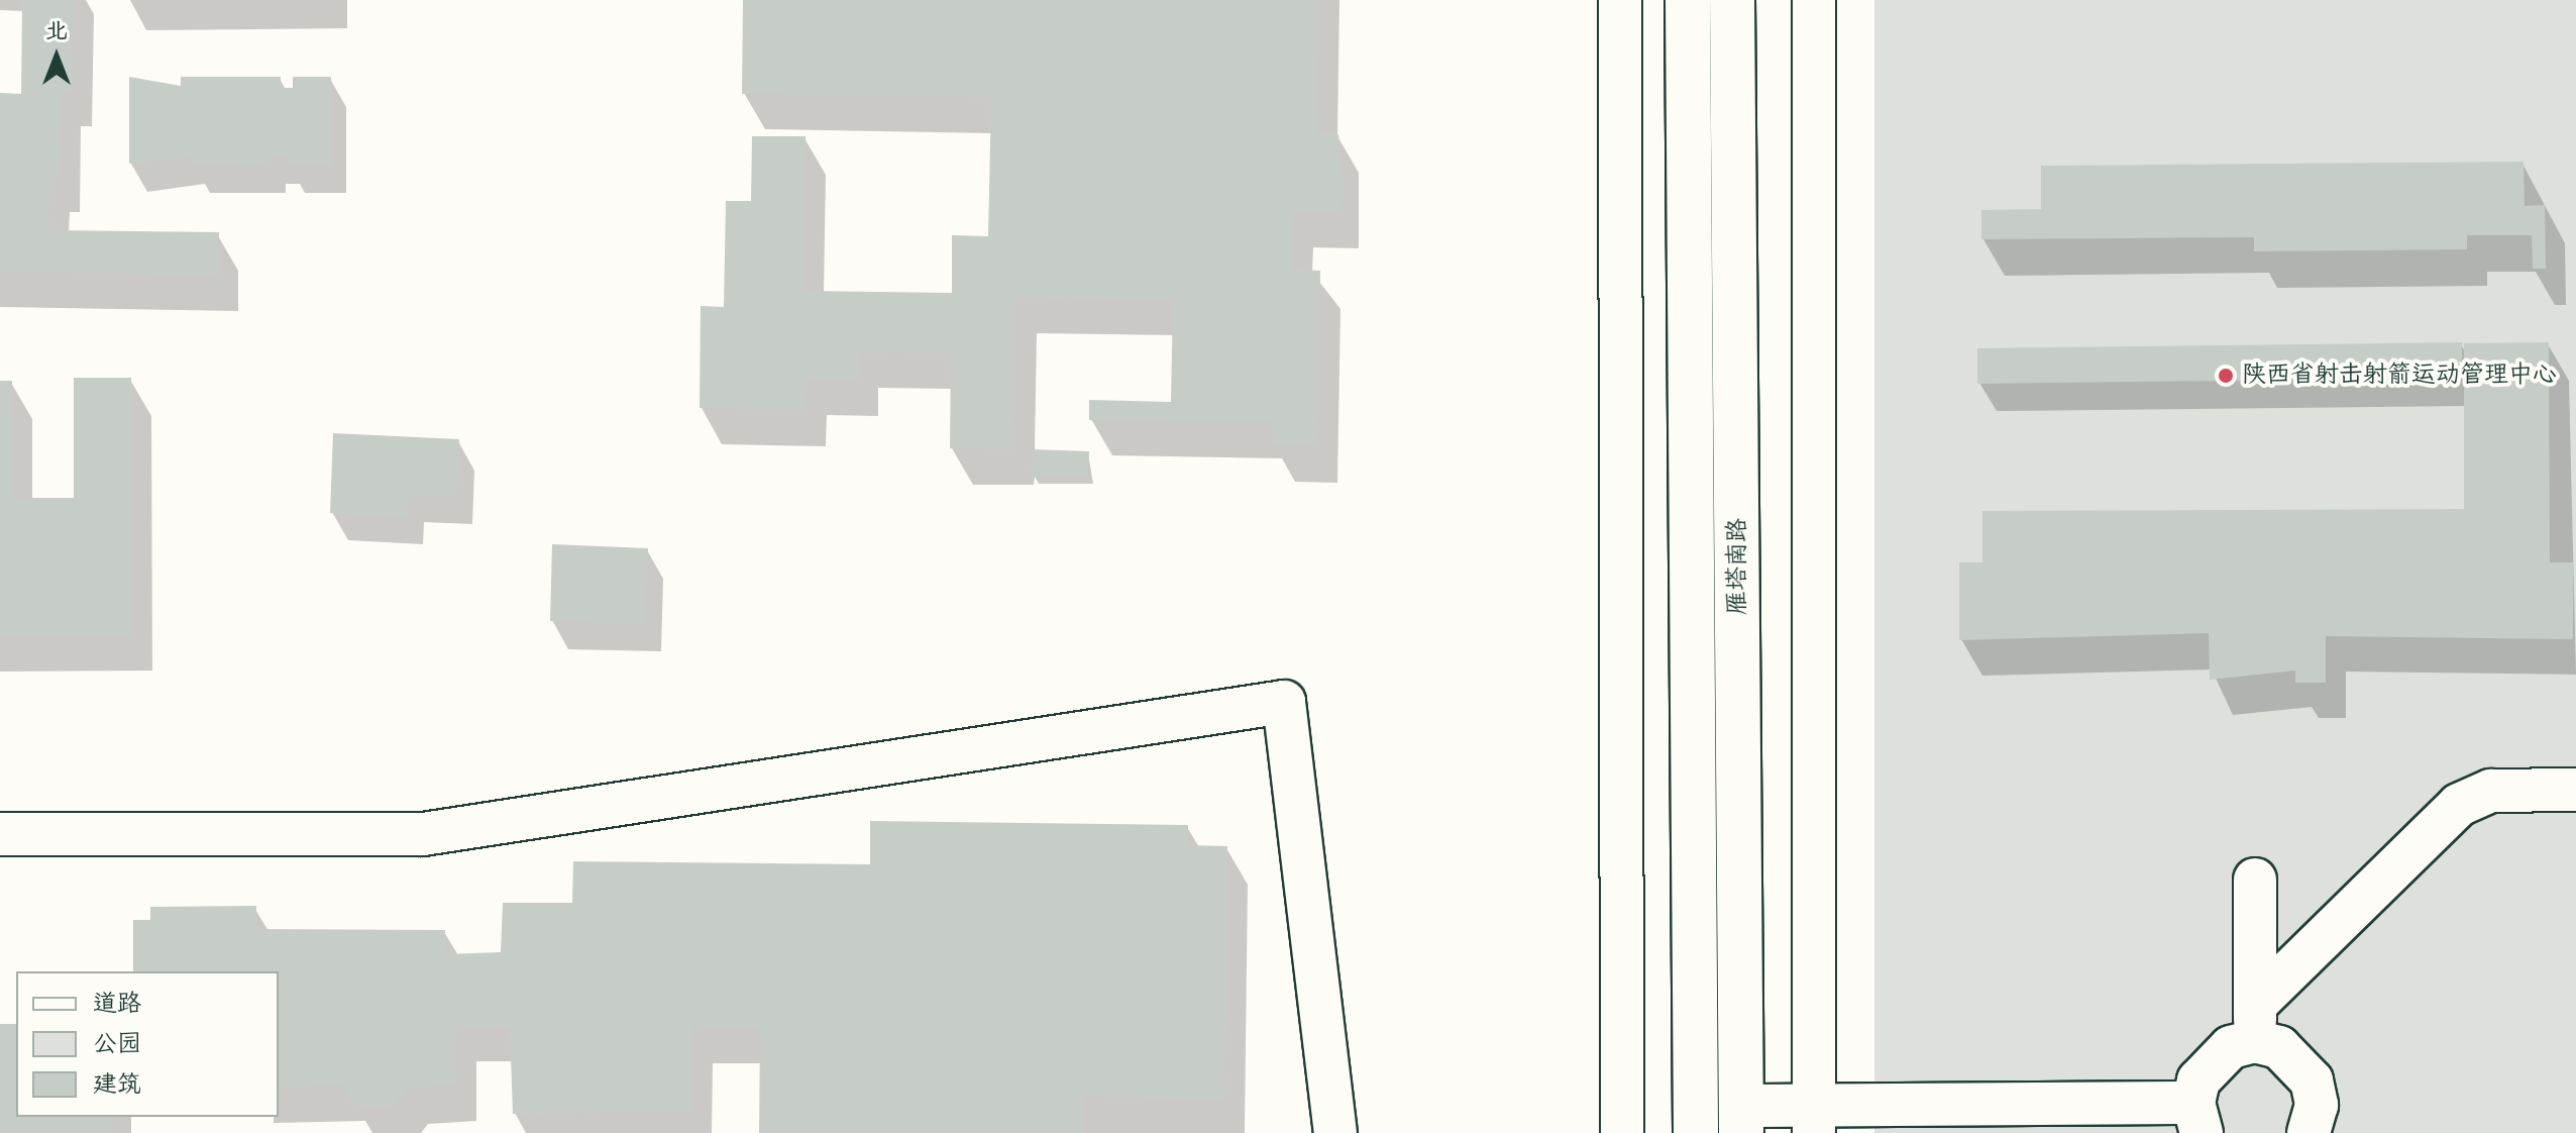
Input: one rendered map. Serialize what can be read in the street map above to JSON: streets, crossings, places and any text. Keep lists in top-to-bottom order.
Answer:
{
  "streets": {
    "main road": ["雁塔南路"]
  },
  "places": ["陕西省射击射箭运动管理中心"],
  "legend": ["道路", "公园", "建筑"],
  "north": "top"
}
